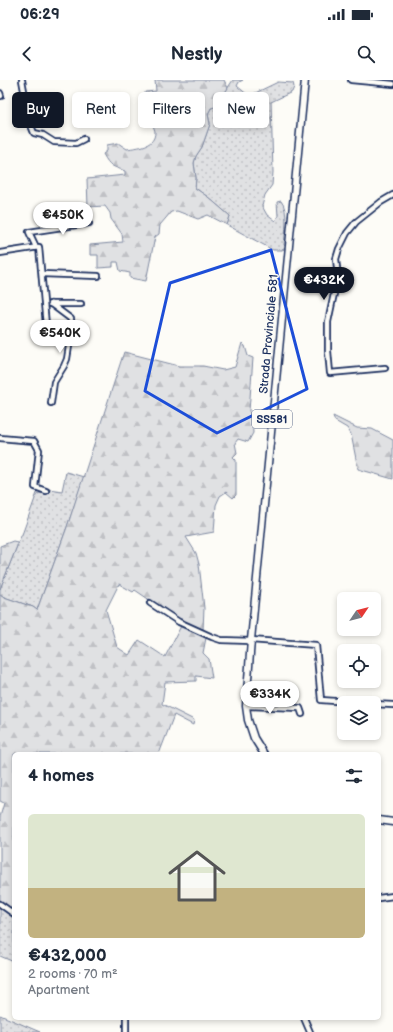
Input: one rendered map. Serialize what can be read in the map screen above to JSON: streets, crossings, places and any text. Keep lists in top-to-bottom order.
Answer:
{
  "streets": {
    "main road": ["Strada Provinciale 581", "SS581"]
  },
  "north": "top right",
  "page": {
    "status": "06:29",
    "header": "Nestly",
    "chip": [
      "Buy",
      "Rent",
      "Filters",
      "New"
    ],
    "price": [
      "€450K",
      "€432K",
      "€540K",
      "€334K"
    ],
    "heading": "4 homes",
    "list": [
      {
        "name": "€432,000",
        "note": "2 rooms · 70 m² · Apartment"
      }
    ]
  }
}
